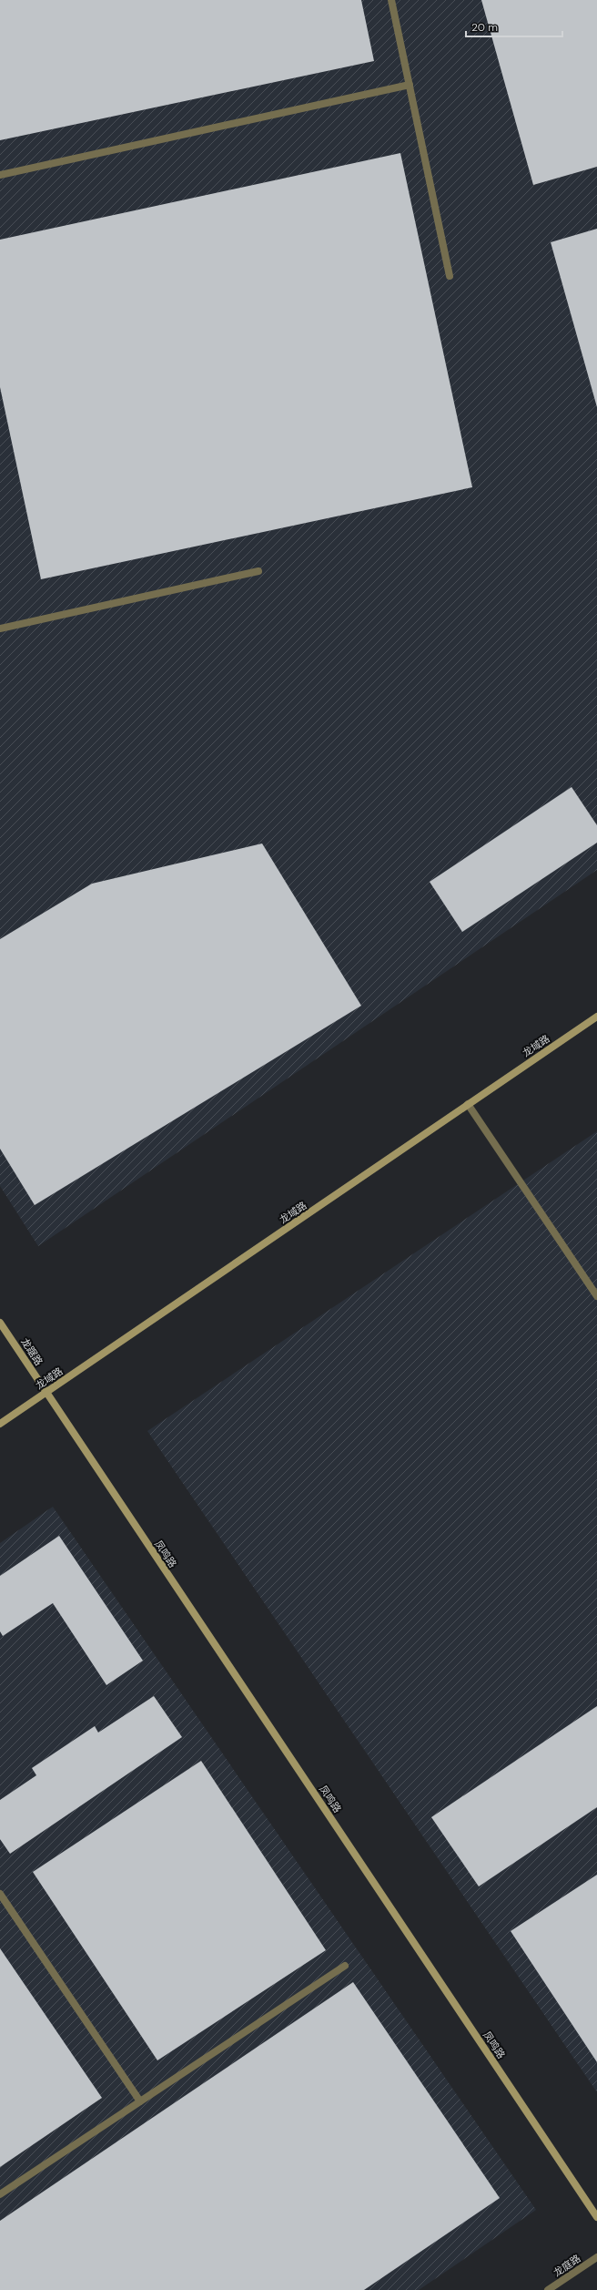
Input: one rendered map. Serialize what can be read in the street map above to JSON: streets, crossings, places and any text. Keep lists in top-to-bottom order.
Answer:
{
  "streets": {
    "street": [
      "龙域路",
      "龙踞路",
      "凤鸣路",
      "龙庭路"
    ]
  },
  "crossings": [
    ["龙域路", "龙踞路"],
    ["龙域路", "凤鸣路"],
    ["龙踞路", "凤鸣路"]
  ],
  "scale_bar": "20 m"
}
